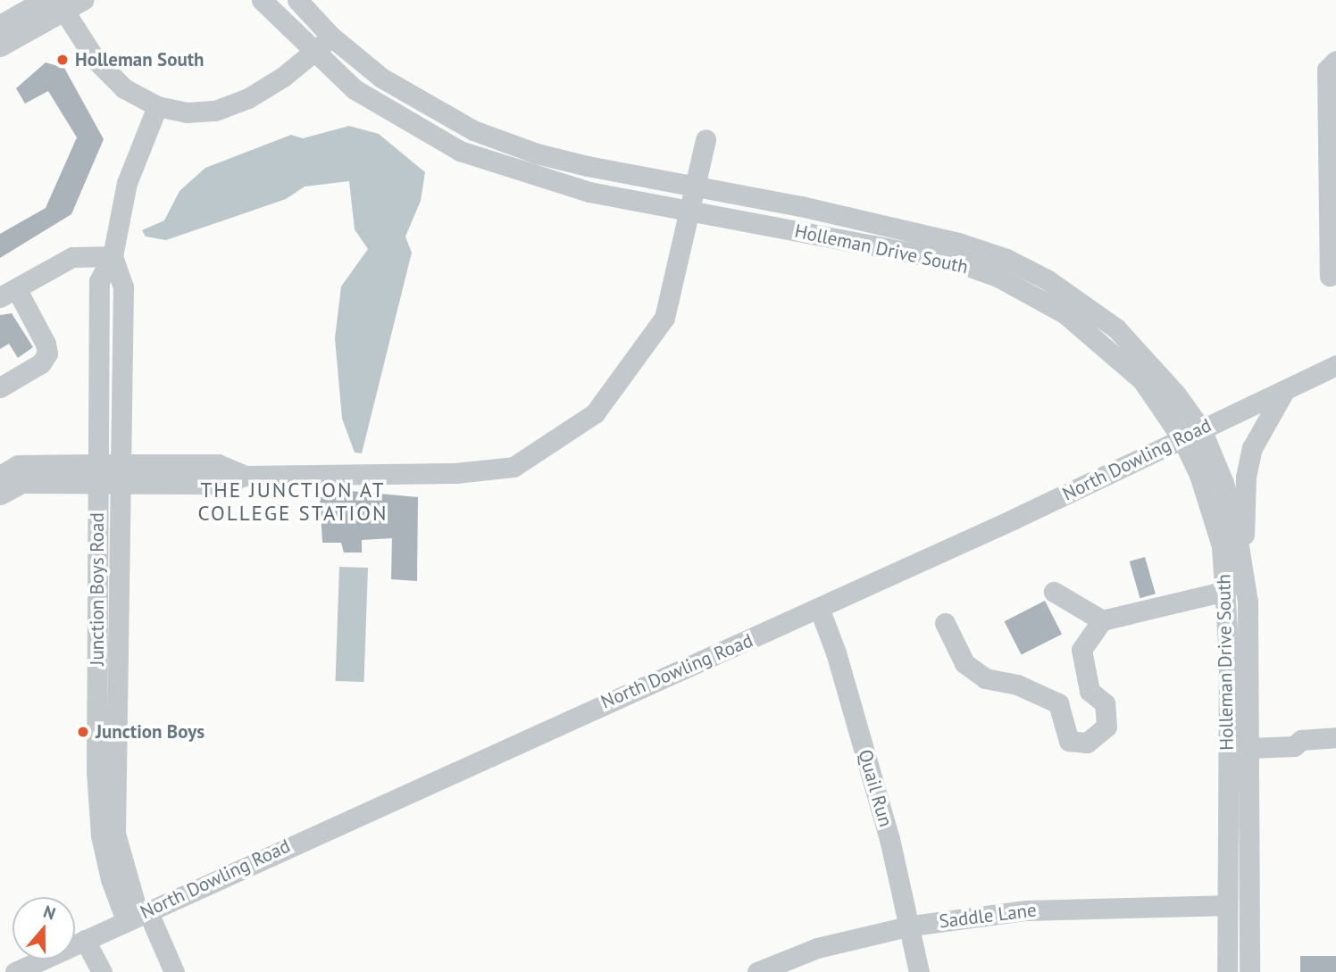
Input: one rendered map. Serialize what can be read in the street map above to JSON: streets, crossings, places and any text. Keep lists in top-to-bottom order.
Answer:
{
  "streets": {
    "street": [
      "Holleman Drive South",
      "North Dowling Road",
      "Junction Boys Road",
      "Quail Run",
      "Saddle Lane"
    ]
  },
  "crossings": [
    ["Holleman Drive South", "North Dowling Road"],
    ["Holleman Drive South", "Saddle Lane"],
    ["North Dowling Road", "Junction Boys Road"],
    ["North Dowling Road", "Quail Run"],
    ["Quail Run", "Saddle Lane"]
  ],
  "districts": ["THE JUNCTION AT COLLEGE STATION"],
  "places": ["Holleman South", "Junction Boys"],
  "north": "top"
}
